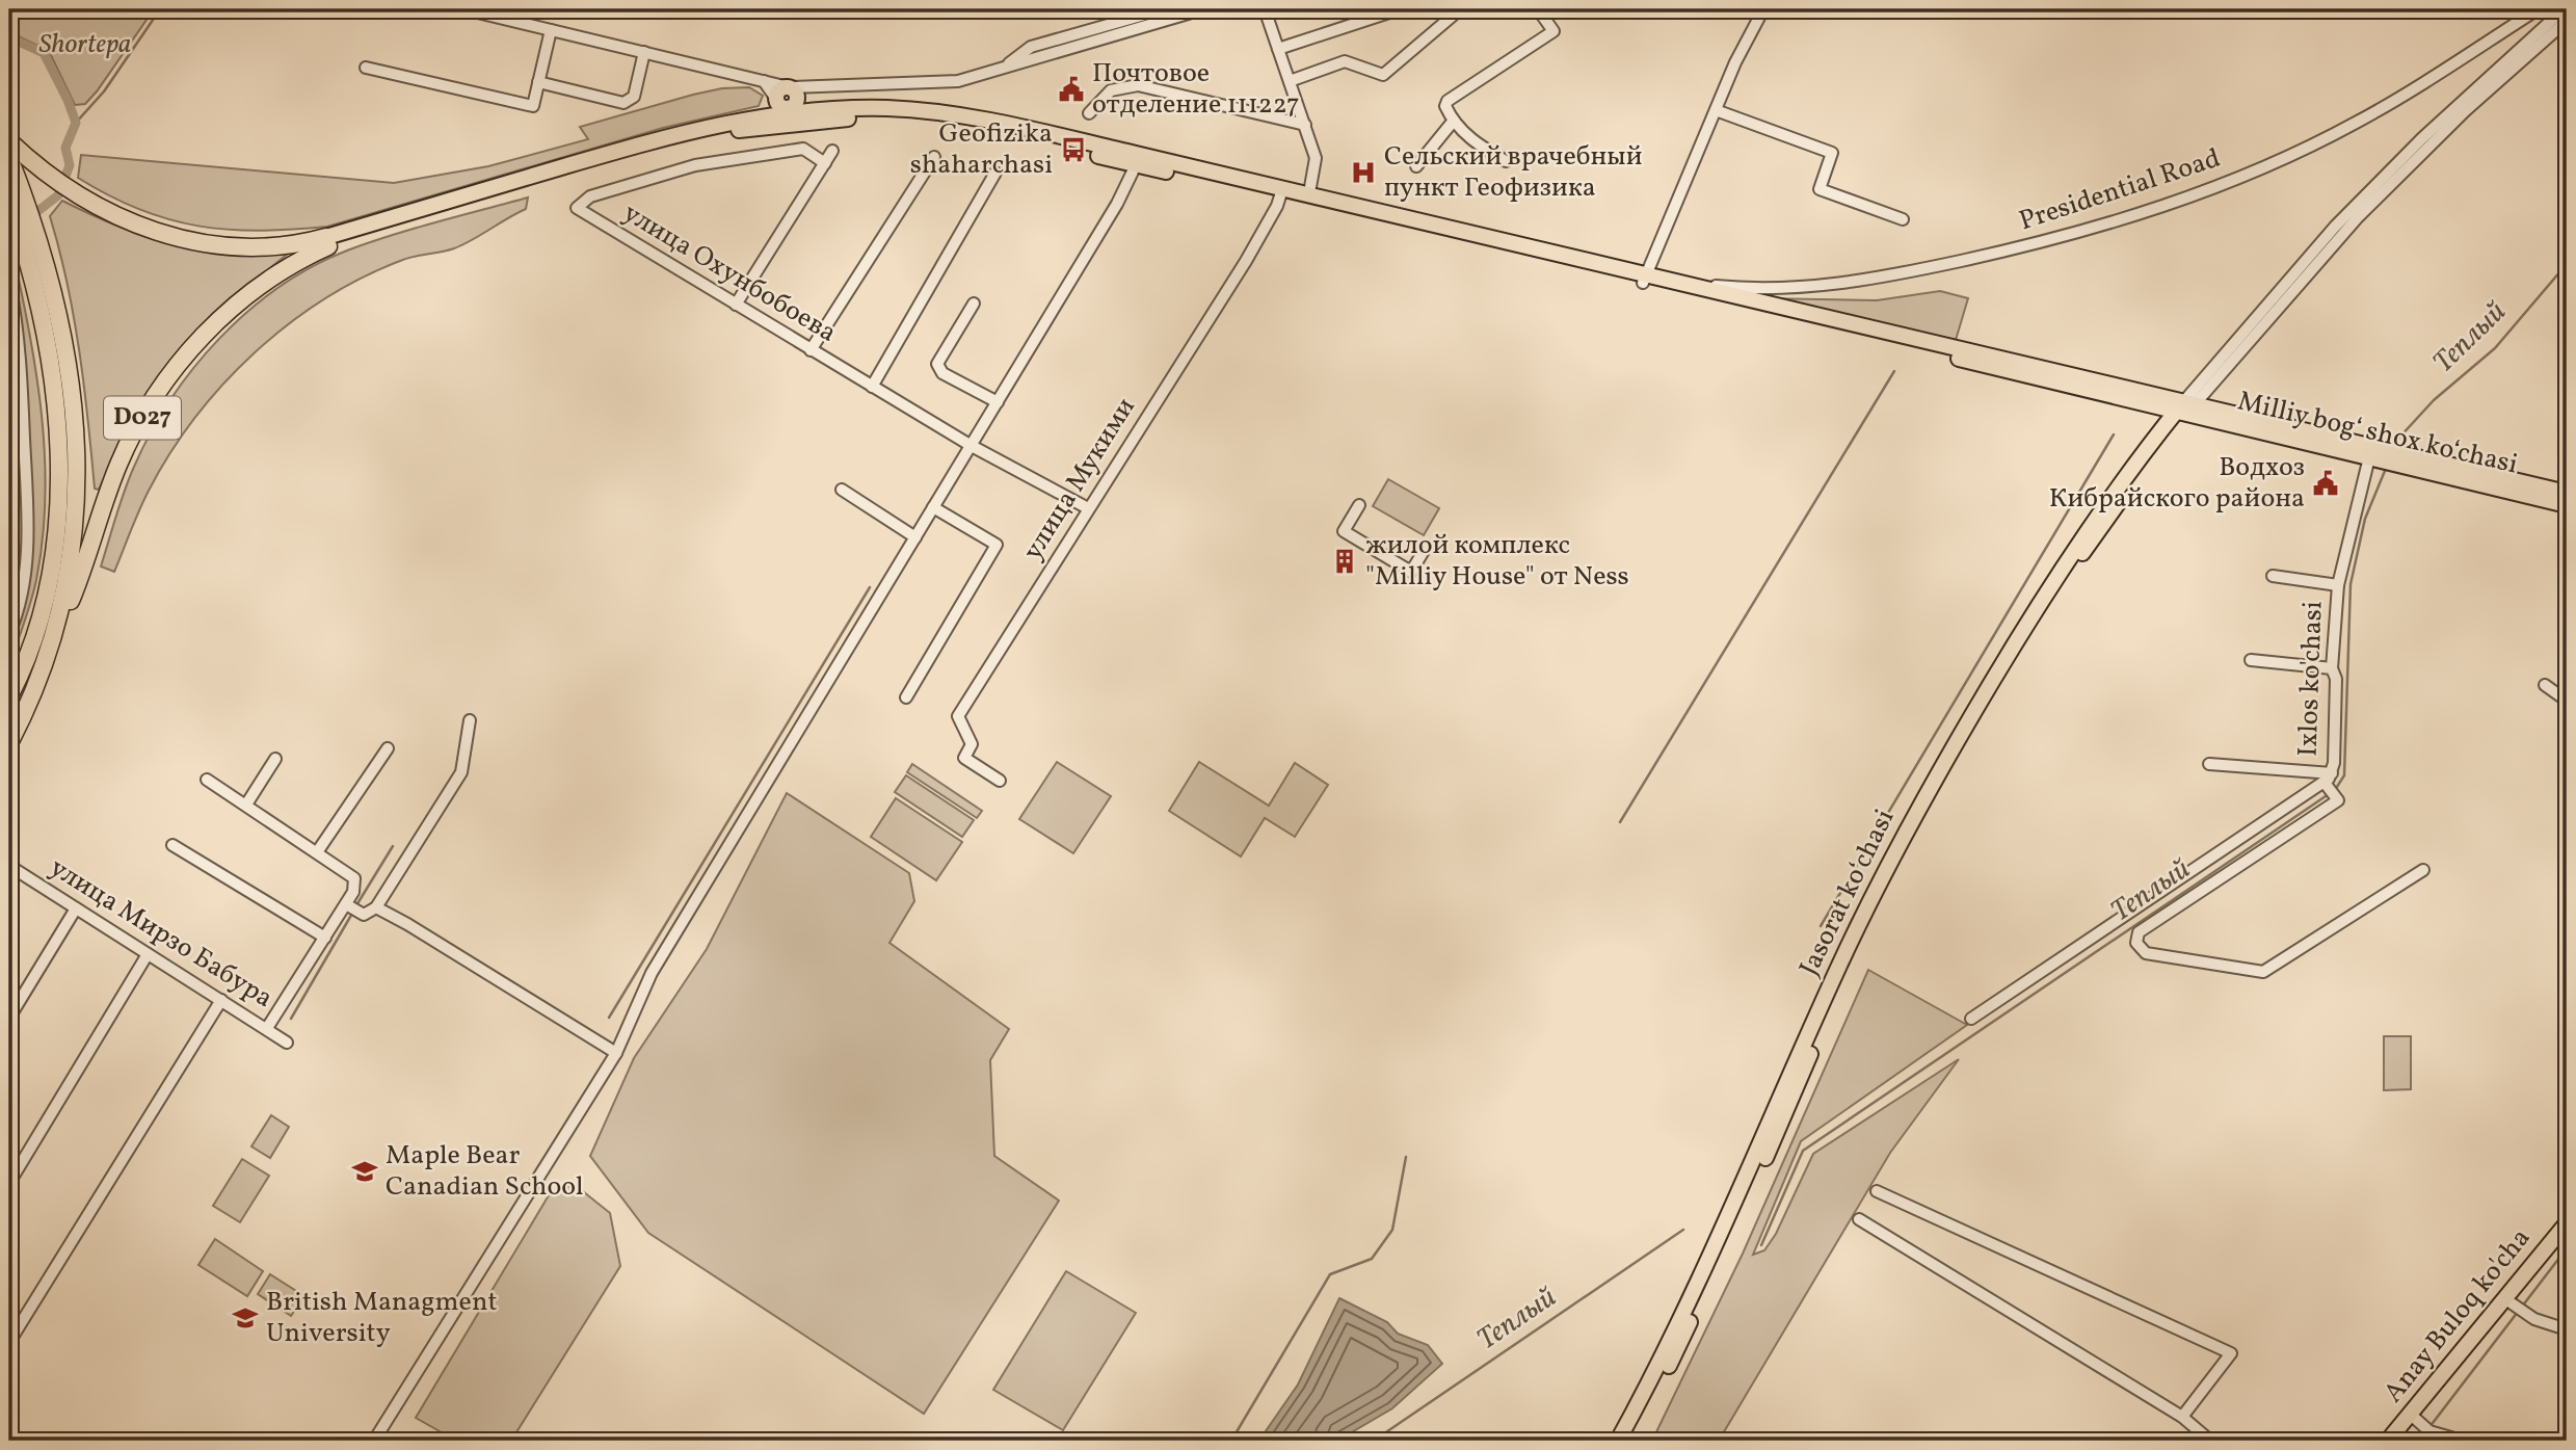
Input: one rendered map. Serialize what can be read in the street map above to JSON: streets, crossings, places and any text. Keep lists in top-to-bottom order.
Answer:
{
  "streets": {
    "highway": ["D027"],
    "main road": ["Milliy bog‘ shox ko‘chasi", "Jasorat koʻchasi", "Anay Buloq ko'cha"],
    "street": [
      "Presidential Road",
      "улица Охунбобоева",
      "улица Мукими",
      "Ixlos ko'chasi",
      "улица Мирзо Бабура"
    ]
  },
  "crossings": [
    ["улица Охунбобоева", "улица Мукими"],
    ["Milliy bog‘ shox ko‘chasi", "Ixlos ko'chasi"],
    ["Milliy bog‘ shox ko‘chasi", "Jasorat koʻchasi"]
  ],
  "water": ["Теплый"],
  "parks": ["Shortepa"],
  "places": {
    "public building": ["Почтовое отделение 111227", "Водхоз Кибрайского района"],
    "bus stop": ["Geofizika shaharchasi"],
    "hospital": ["Сельский врачебный пункт Геофизика"],
    "building": ["жилой комплекс \"Milliy House\" от Ness"],
    "school or university": ["Maple Bear Canadian School", "British Managment University"]
  }
}
